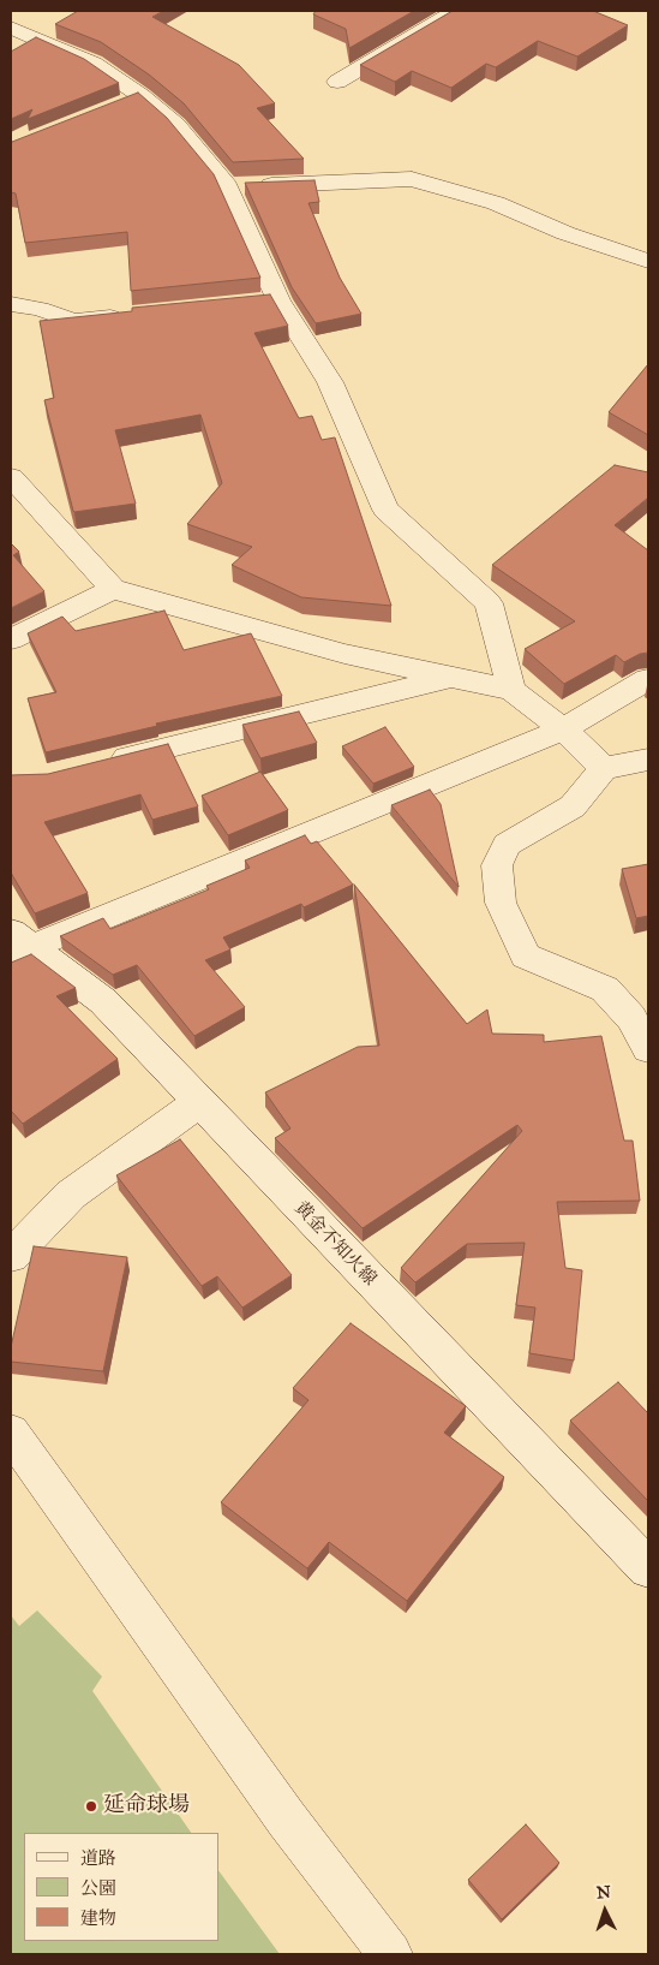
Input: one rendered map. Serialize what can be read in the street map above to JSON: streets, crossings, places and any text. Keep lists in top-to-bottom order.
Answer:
{
  "streets": {
    "street": ["黄金不知火線"]
  },
  "places": ["延命球場"],
  "legend": ["道路", "公園", "建物"],
  "north": "top"
}
